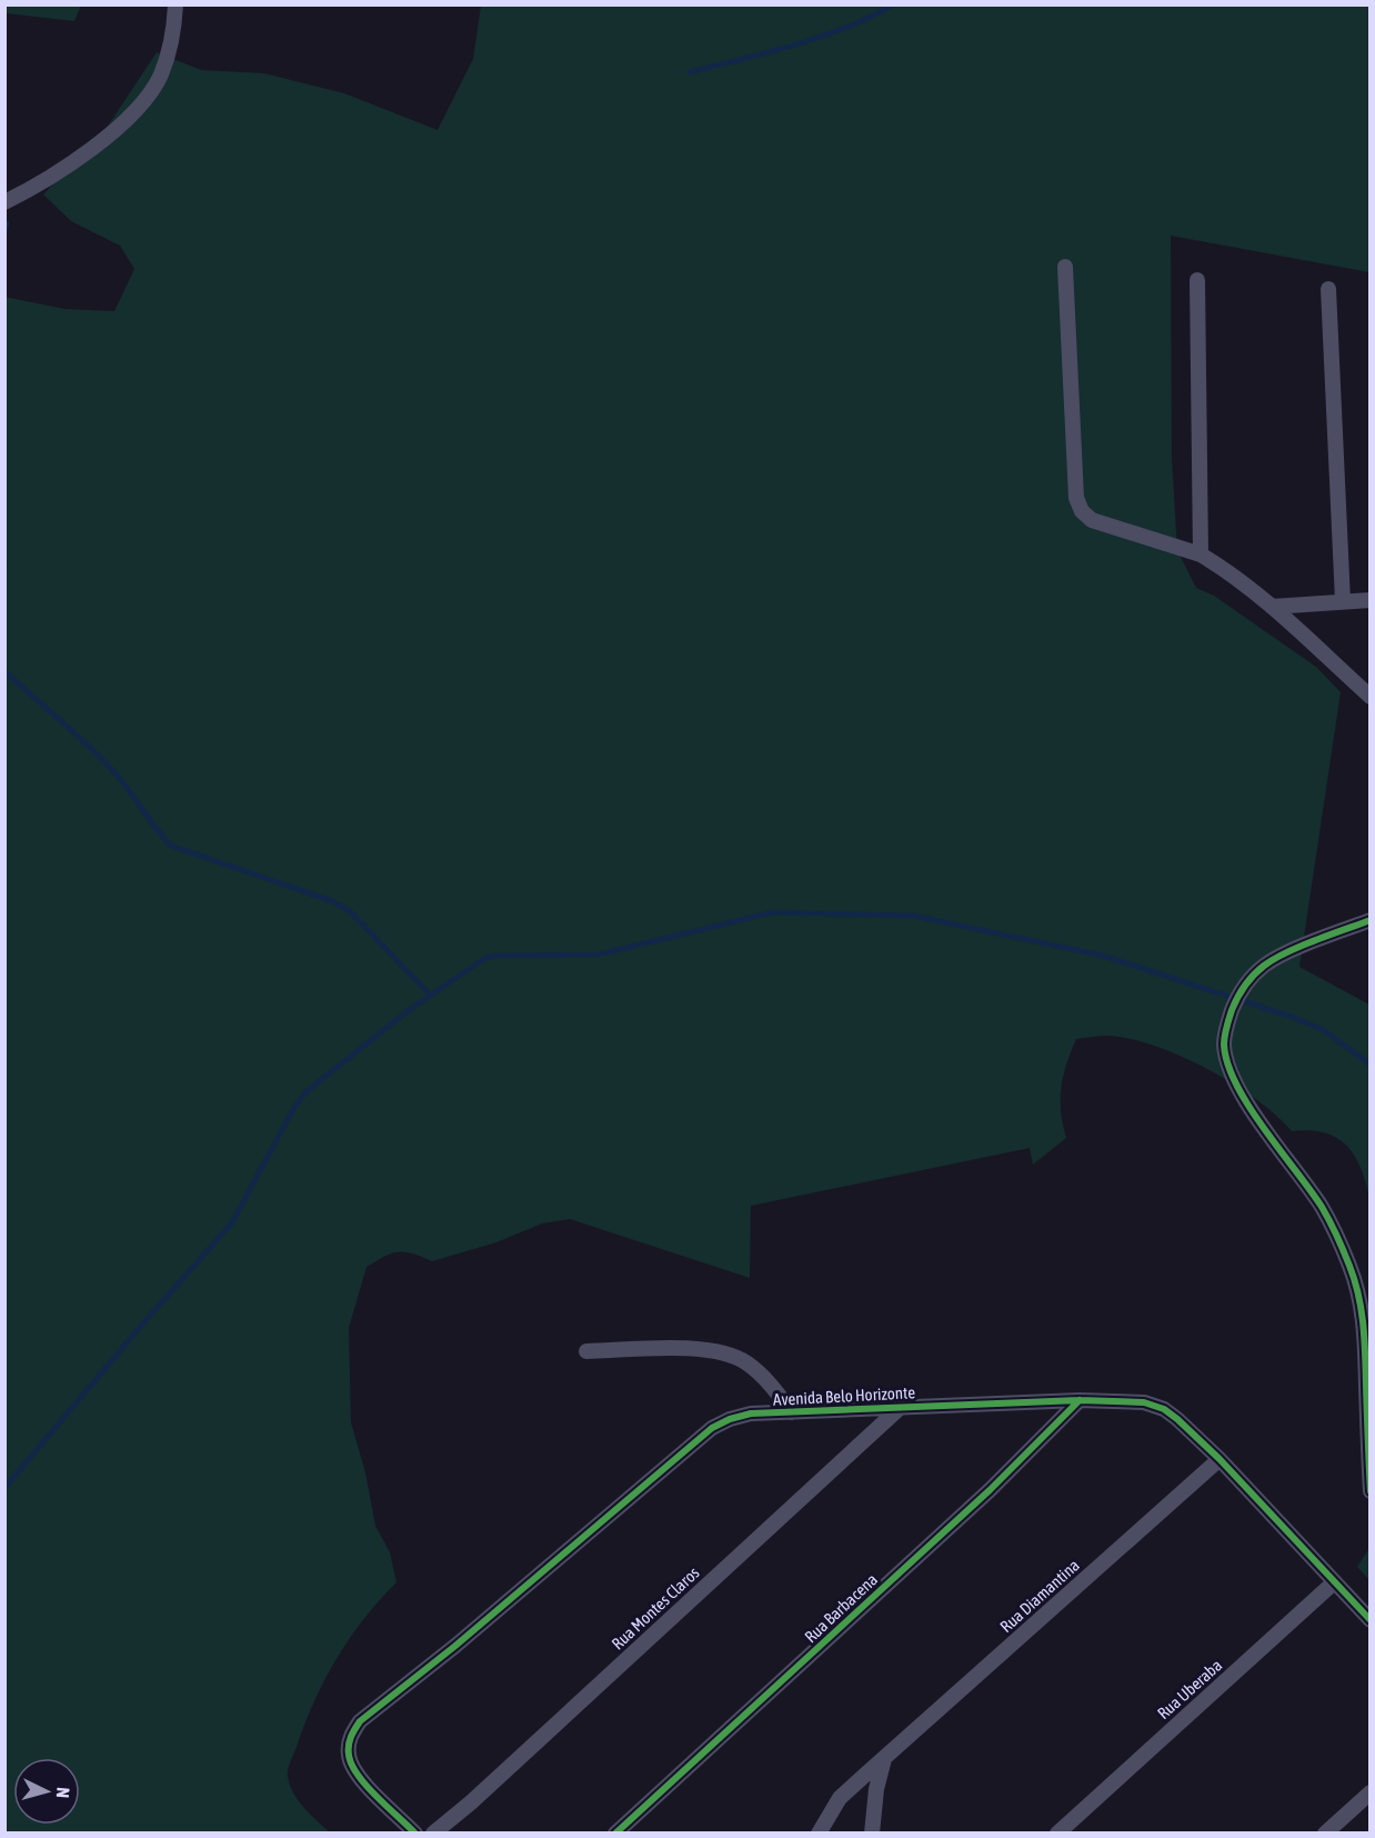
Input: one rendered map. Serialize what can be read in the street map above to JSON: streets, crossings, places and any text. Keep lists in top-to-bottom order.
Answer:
{
  "streets": {
    "street": [
      "Avenida Belo Horizonte",
      "Rua Diamantina",
      "Rua Montes Claros",
      "Rua Barbacena",
      "Rua Uberaba"
    ]
  },
  "crossings": [
    ["Avenida Belo Horizonte", "Rua Diamantina"],
    ["Avenida Belo Horizonte", "Rua Montes Claros"],
    ["Avenida Belo Horizonte", "Rua Barbacena"],
    ["Avenida Belo Horizonte", "Rua Uberaba"]
  ],
  "north": "right"
}
